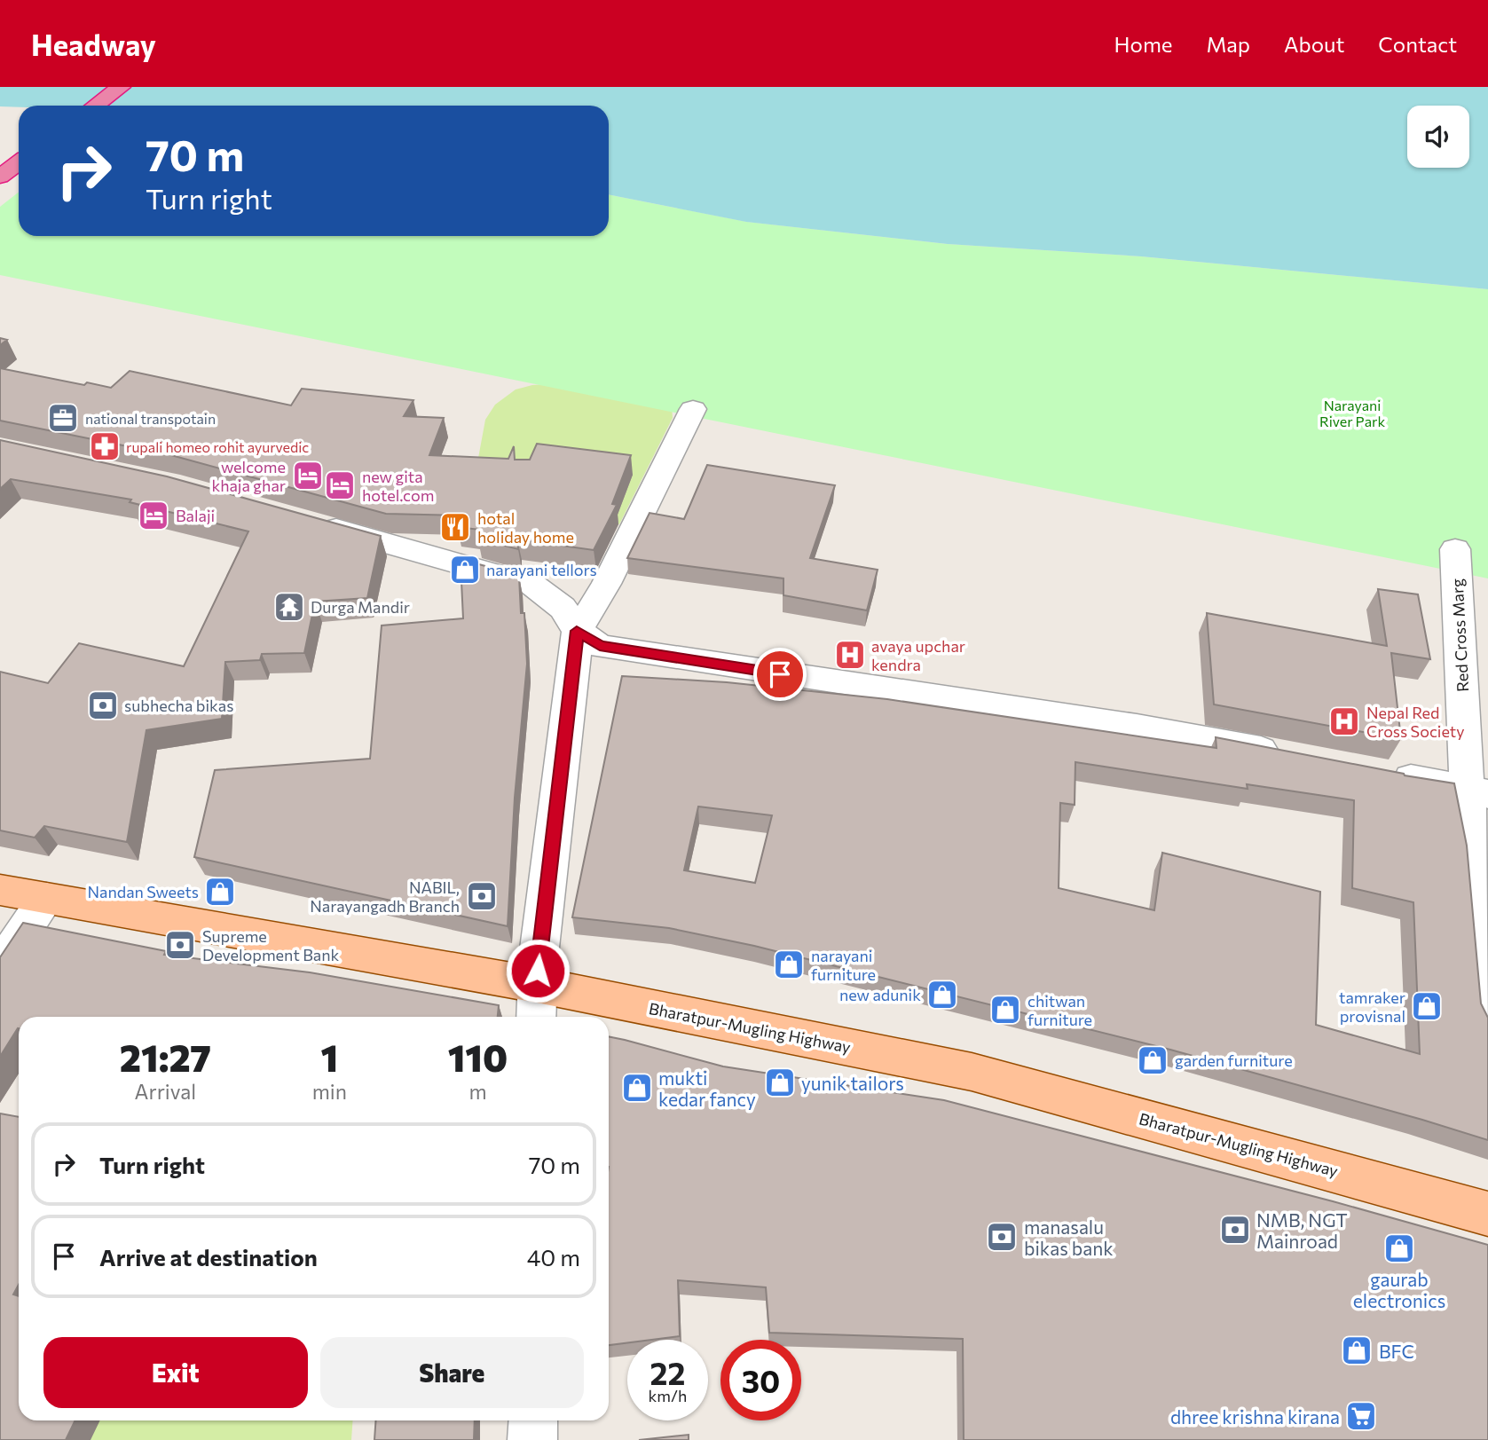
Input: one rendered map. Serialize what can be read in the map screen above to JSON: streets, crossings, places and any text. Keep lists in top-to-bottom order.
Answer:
{
  "streets": {
    "main road": ["Bharatpur-Mugling Highway"],
    "street": ["Red Cross Marg"]
  },
  "parks": ["Narayani River Park"],
  "places": {
    "office": ["national transpotain"],
    "pharmacy": ["rupali homeo rohit ayurvedic"],
    "hotel": ["welcome khaja ghar", "new gita hotel.com", "Balaji"],
    "restaurant": ["hotal holiday home"],
    "shop": [
      "narayani tellors",
      "Nandan Sweets",
      "narayani furniture",
      "new adunik",
      "tamraker provisnal",
      "chitwan furniture",
      "garden furniture",
      "yunik tailors",
      "mukti kedar fancy",
      "gaurab electronics",
      "BFC"
    ],
    "temple": ["Durga Mandir"],
    "hospital": ["avaya upchar kendra", "Nepal Red Cross Society"],
    "bank": [
      "subhecha bikas",
      "NABIL, Narayangadh Branch",
      "Supreme Development Bank",
      "NMB, NGT Mainroad",
      "manasalu bikas bank"
    ],
    "supermarket": ["dhree krishna kirana"]
  },
  "page": {
    "header": "Headway",
    "nav": [
      "Home",
      "Map",
      "About",
      "Contact"
    ],
    "turn": ["70 m", "Turn right"],
    "eta": [
      "21:27",
      "Arrival",
      "1",
      "min",
      "110",
      "m"
    ],
    "list": [
      {
        "name": "Turn right",
        "value": "70 m"
      },
      {
        "name": "Arrive at destination",
        "value": "40 m"
      }
    ],
    "buttons": ["Exit", "Share"],
    "speed": "22 km/h",
    "limit": "30"
  }
}
